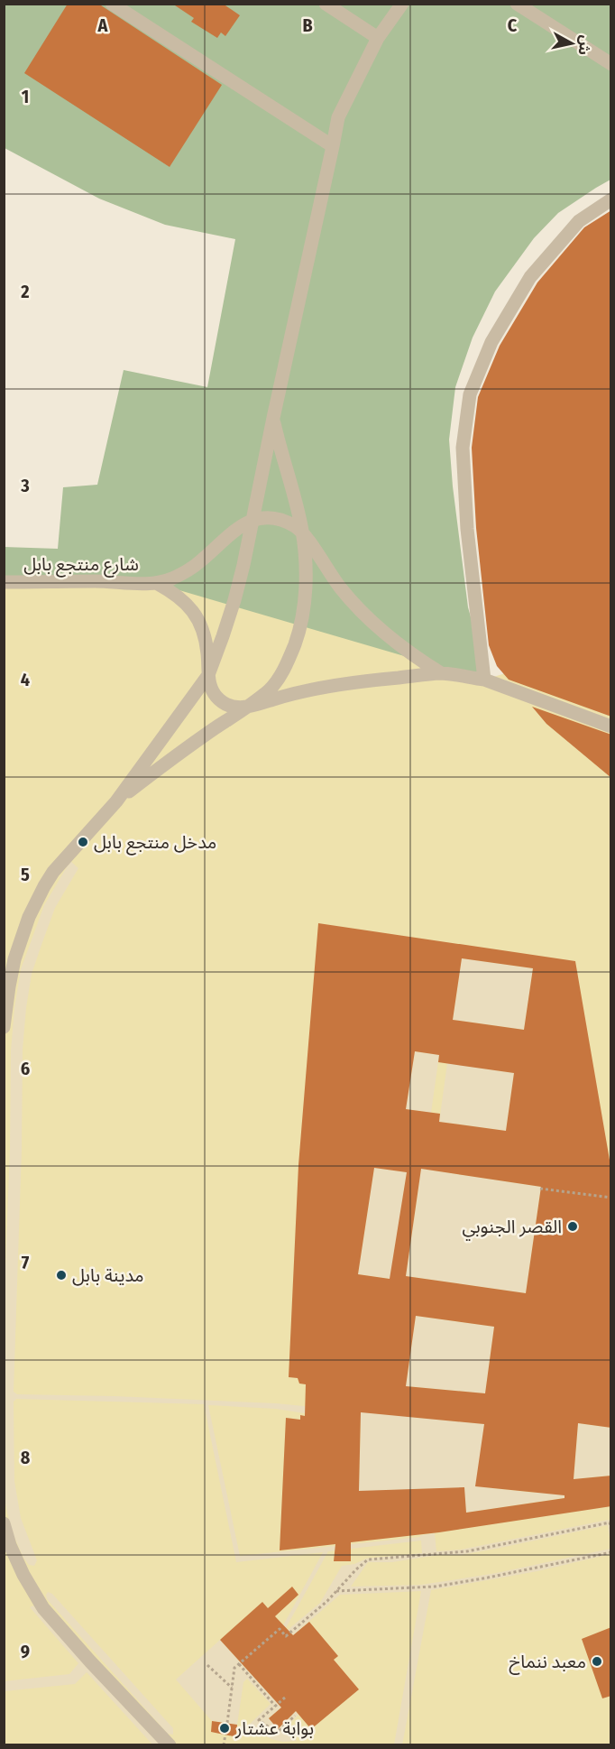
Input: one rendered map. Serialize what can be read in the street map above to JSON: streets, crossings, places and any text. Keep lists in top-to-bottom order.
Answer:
{
  "streets": {
    "street": ["شارع منتجع بابل"]
  },
  "places": [
    "مدخل منتجع بابل",
    "القصر الجنوبي",
    "مدينة بابل",
    "معبد ننماخ",
    "بوابة عشتار"
  ],
  "north": "right",
  "grid": {
    "columns": ["A", "B", "C"],
    "rows": [
      "1",
      "2",
      "3",
      "4",
      "5",
      "6",
      "7",
      "8",
      "9"
    ]
  }
}
